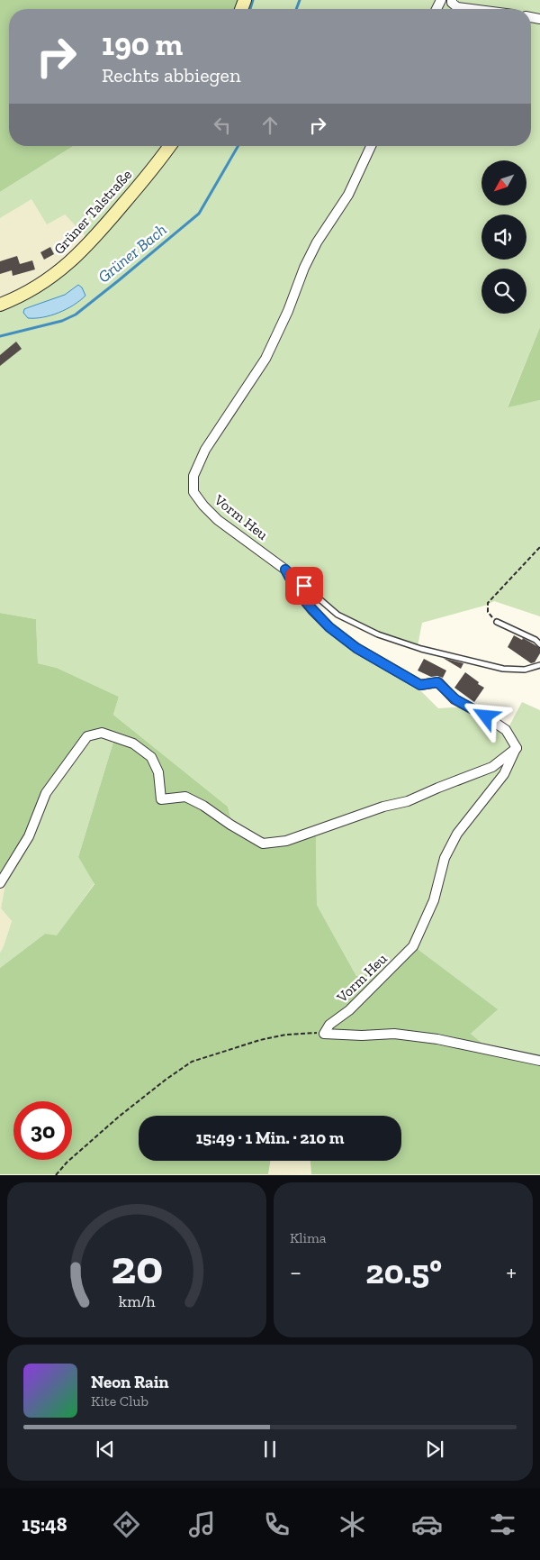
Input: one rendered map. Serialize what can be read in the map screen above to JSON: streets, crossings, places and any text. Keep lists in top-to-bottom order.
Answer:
{
  "streets": {
    "main road": ["Grüner Talstraße"],
    "street": ["Vorm Heu"]
  },
  "water": ["Grüner Bach"],
  "north": "bottom left",
  "page": {
    "turn": ["190 m", "Rechts abbiegen"],
    "limit": "30",
    "trip": "15:49 · 1 Min. · 210 m",
    "tile": "Klima",
    "heat": ["−", "20.5°", "+"],
    "song": ["Neon Rain", "Kite Club"],
    "tabs": "15:48",
    "gauge": ["20", "km/h"]
  }
}
